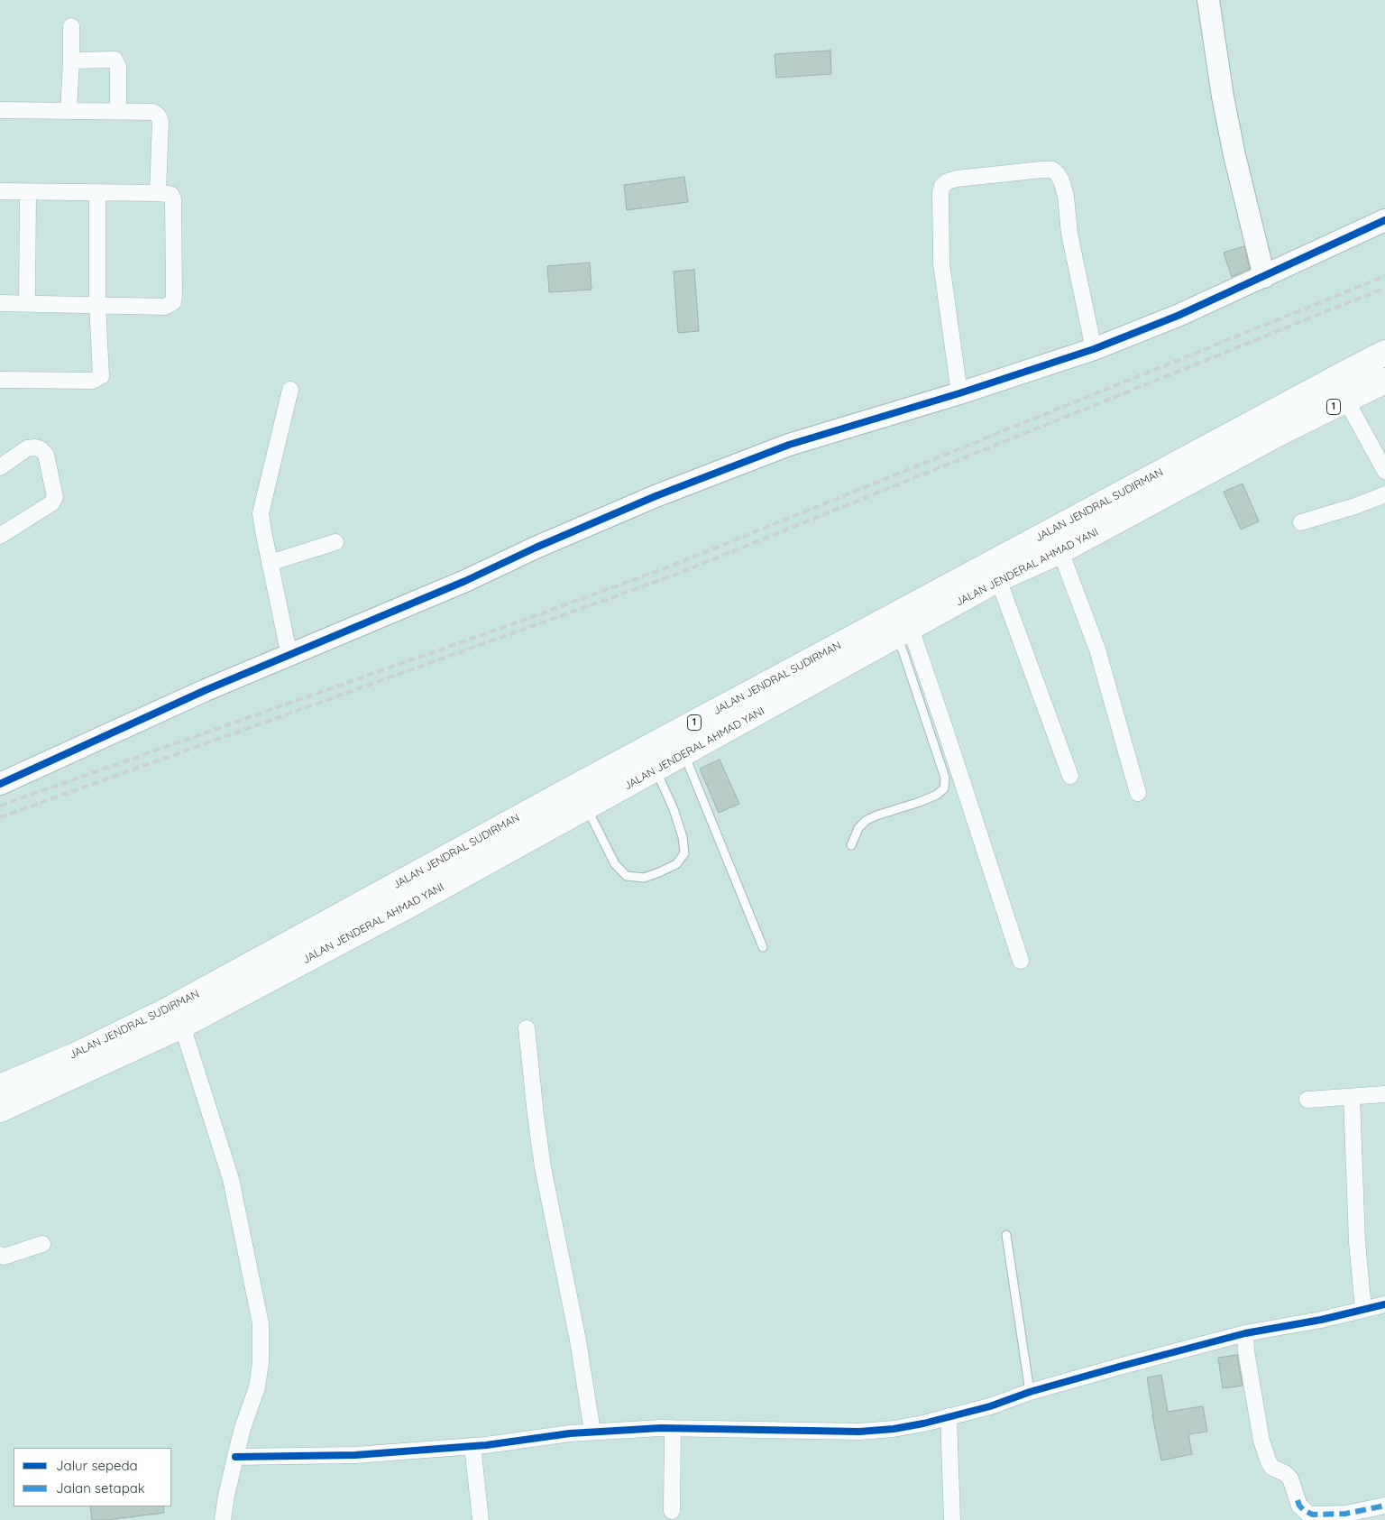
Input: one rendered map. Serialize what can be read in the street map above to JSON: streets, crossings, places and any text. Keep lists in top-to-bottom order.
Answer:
{
  "streets": {
    "highway": ["1", "JALAN JENDRAL SUDIRMAN", "JALAN JENDERAL AHMAD YANI"]
  },
  "crossings": [
    ["JALAN JENDRAL SUDIRMAN", "JALAN JENDERAL AHMAD YANI"]
  ],
  "legend": ["Jalur sepeda", "Jalan setapak"]
}
